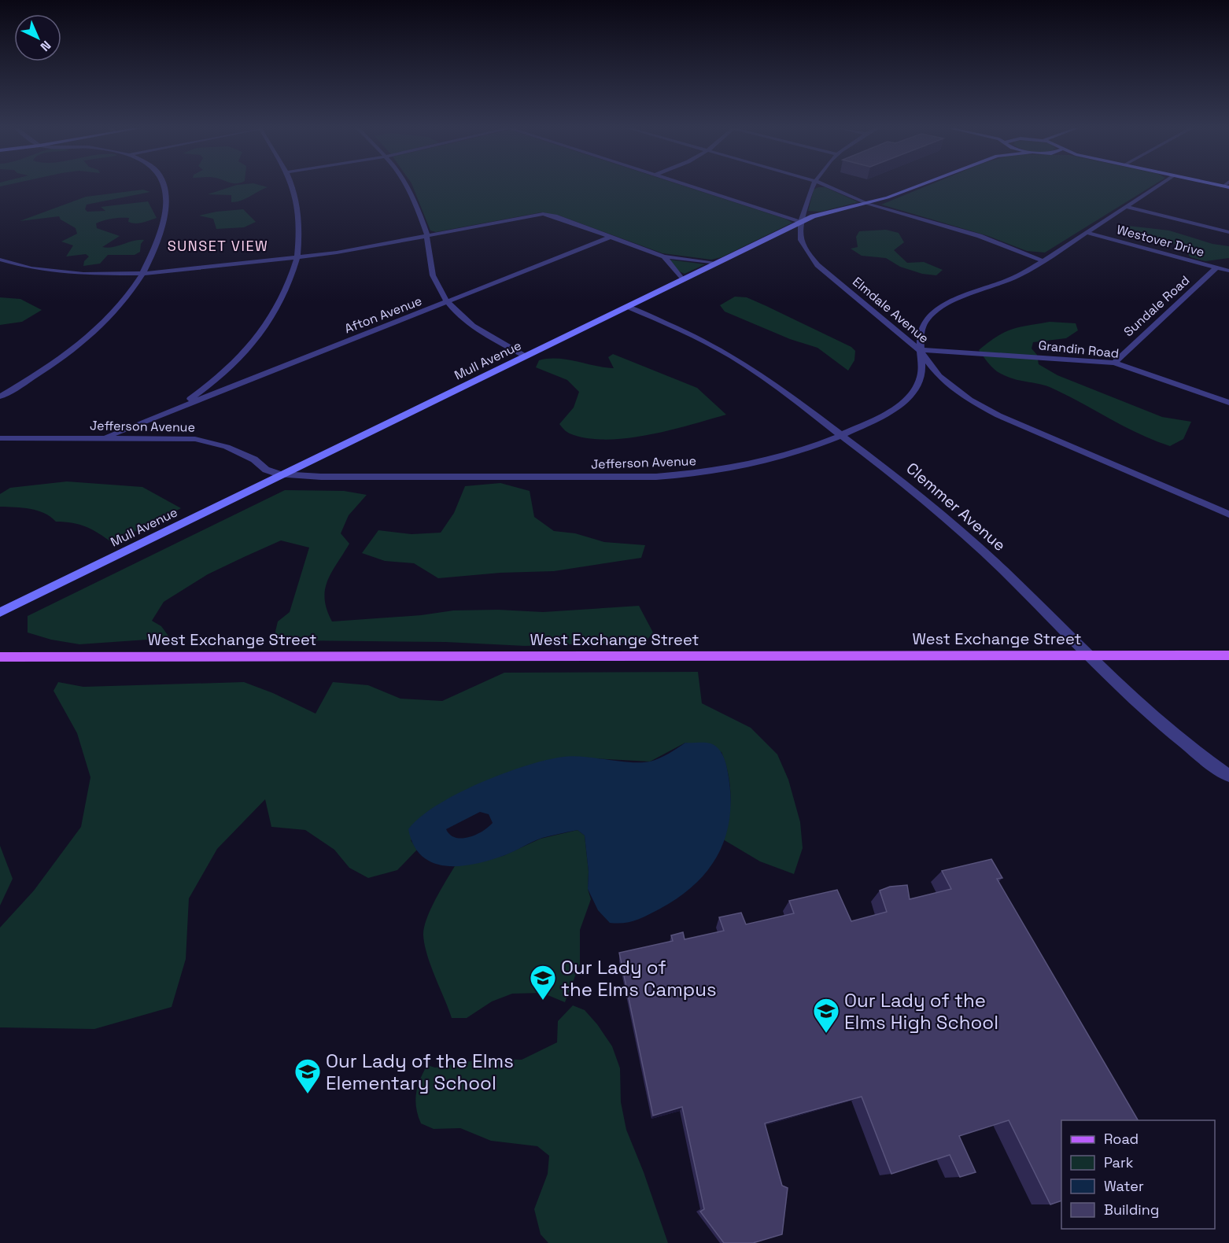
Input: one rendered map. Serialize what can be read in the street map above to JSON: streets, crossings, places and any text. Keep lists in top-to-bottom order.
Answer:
{
  "streets": {
    "main road": ["West Exchange Street"],
    "street": [
      "Westover Drive",
      "Sundale Road",
      "Elmdale Avenue",
      "Afton Avenue",
      "Grandin Road",
      "Mull Avenue",
      "Jefferson Avenue",
      "Clemmer Avenue"
    ]
  },
  "crossings": [
    ["Westover Drive", "Sundale Road"],
    ["Westover Drive", "Jefferson Avenue"],
    ["Sundale Road", "Grandin Road"],
    ["Elmdale Avenue", "Grandin Road"],
    ["Elmdale Avenue", "Mull Avenue"],
    ["Elmdale Avenue", "Jefferson Avenue"],
    ["Grandin Road", "Jefferson Avenue"],
    ["Mull Avenue", "Jefferson Avenue"],
    ["Mull Avenue", "Clemmer Avenue"],
    ["Jefferson Avenue", "Clemmer Avenue"],
    ["Clemmer Avenue", "West Exchange Street"]
  ],
  "districts": ["SUNSET VIEW"],
  "places": {
    "school or university": ["Our Lady of the Elms Campus", "Our Lady of the Elms High School", "Our Lady of the Elms Elementary School"]
  },
  "legend": [
    "Road",
    "Park",
    "Water",
    "Building"
  ],
  "north": "bottom right"
}
